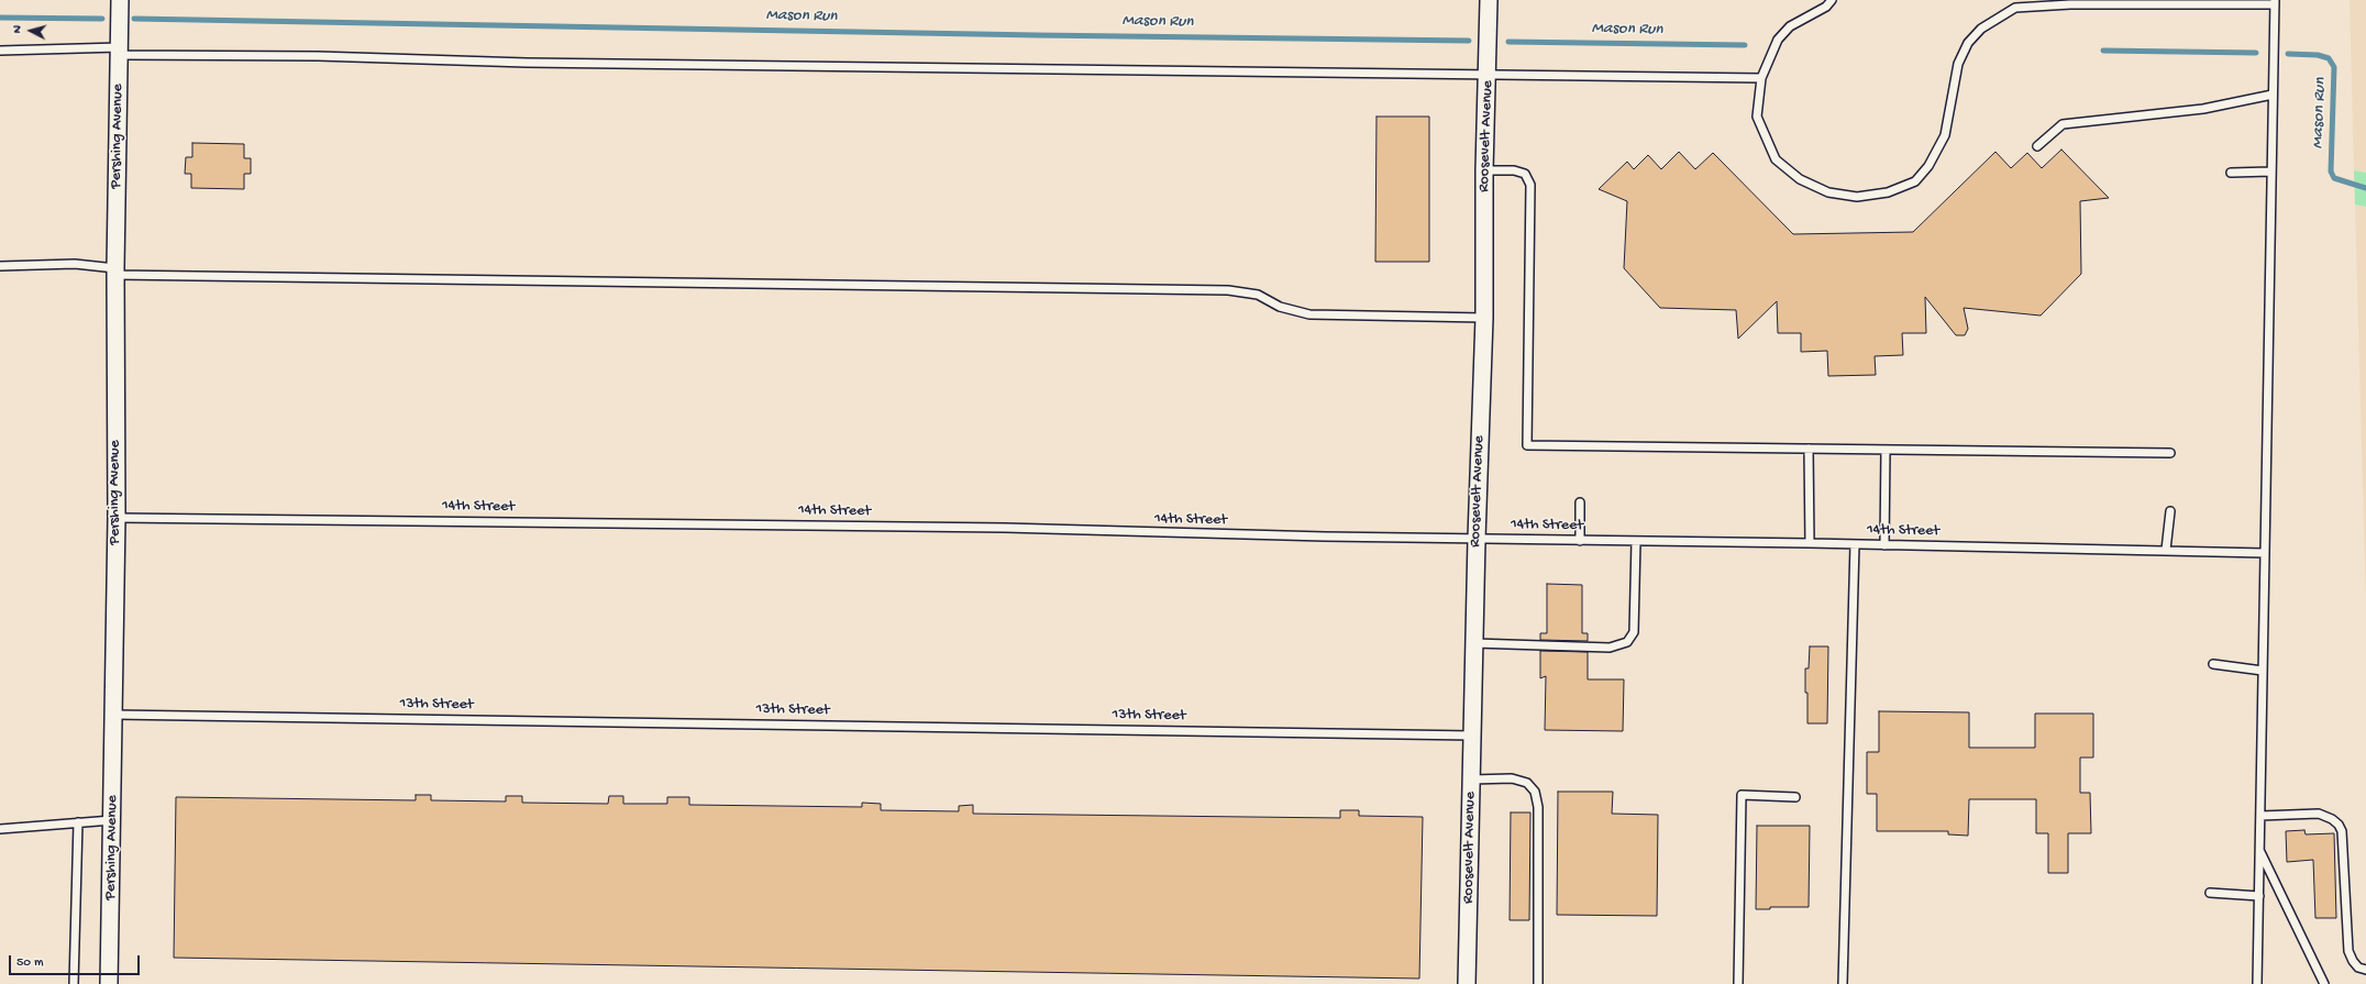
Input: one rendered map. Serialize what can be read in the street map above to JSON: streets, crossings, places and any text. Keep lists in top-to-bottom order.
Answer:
{
  "streets": {
    "street": ["Pershing Avenue", "Roosevelt Avenue"],
    "lane": ["14th Street", "13th Street"]
  },
  "crossings": [
    ["Pershing Avenue", "14th Street"],
    ["Pershing Avenue", "13th Street"],
    ["Roosevelt Avenue", "14th Street"],
    ["Roosevelt Avenue", "13th Street"]
  ],
  "water": ["Mason Run"],
  "scale_bar": "50 m",
  "north": "left"
}
